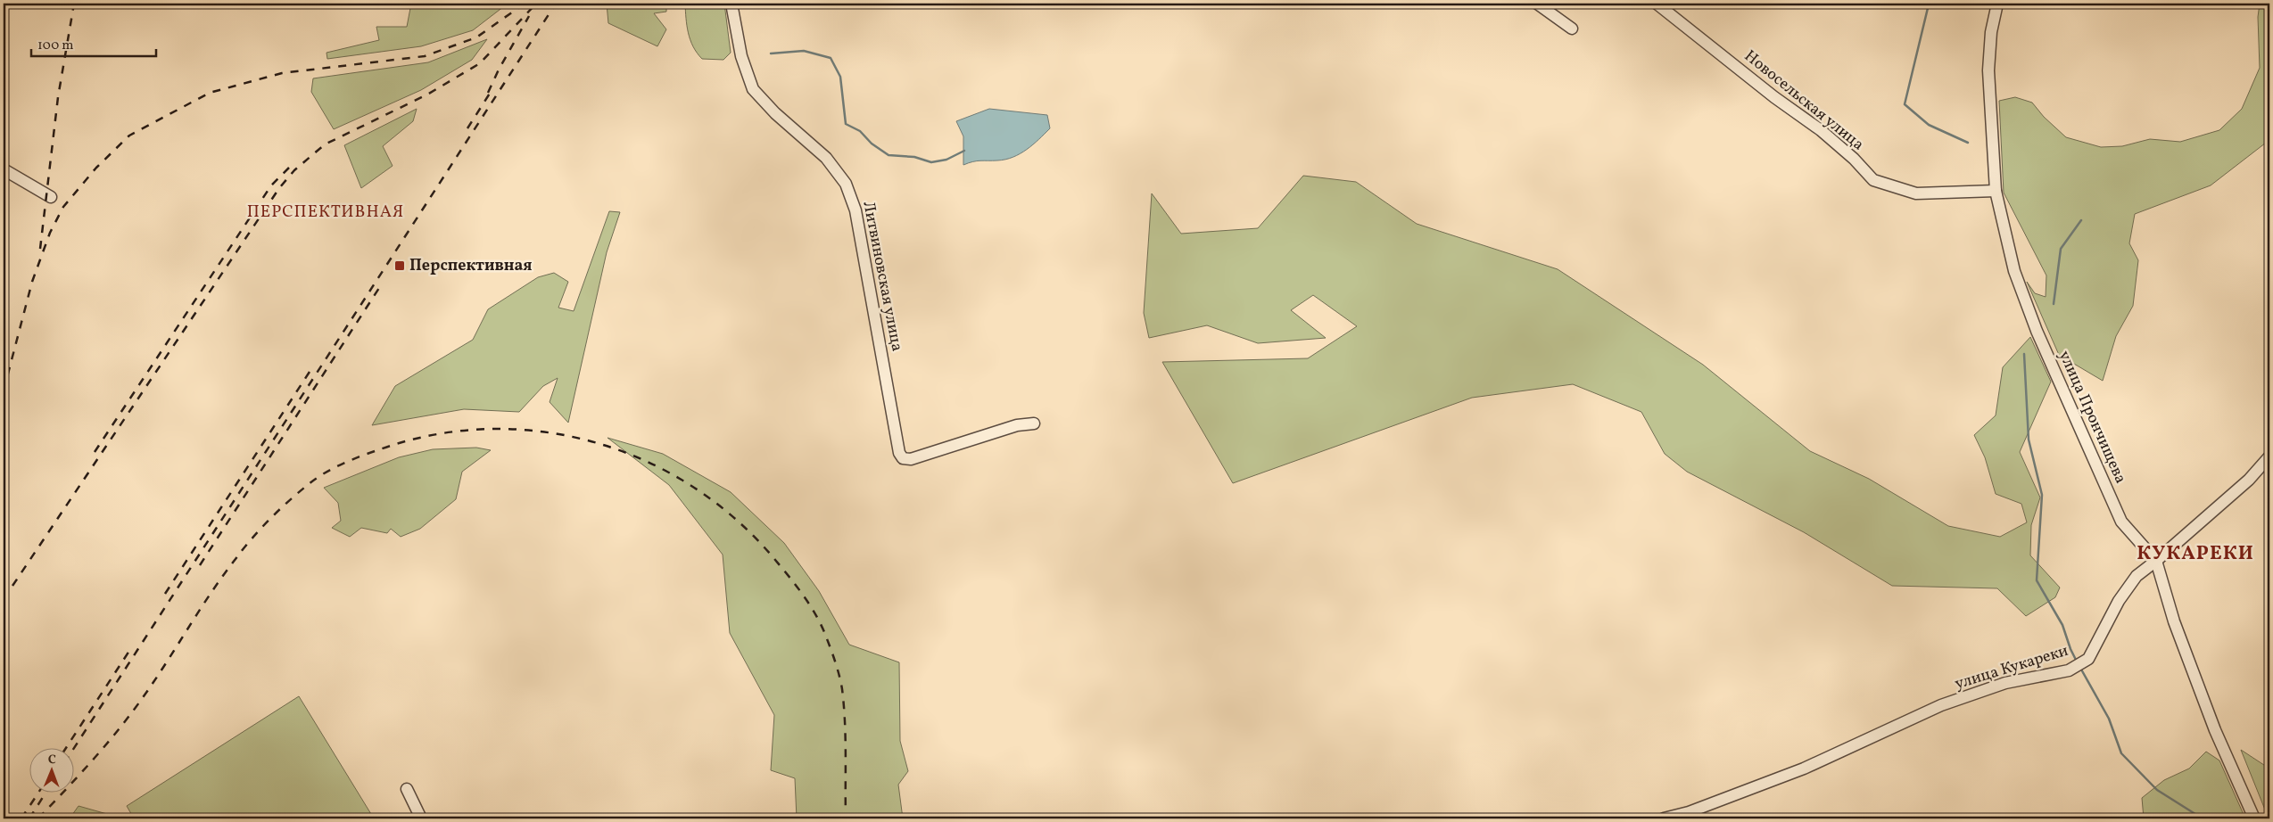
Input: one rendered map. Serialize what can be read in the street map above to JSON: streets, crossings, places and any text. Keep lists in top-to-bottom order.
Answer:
{
  "streets": {
    "street": [
      "Новосельская улица",
      "Литвиновская улица",
      "улица Прончищева",
      "улица Кукареки"
    ]
  },
  "crossings": [
    ["Новосельская улица", "улица Прончищева"],
    ["улица Прончищева", "улица Кукареки"]
  ],
  "districts": ["ПЕРСПЕКТИВНАЯ", "КУКАРЕКИ"],
  "places": {
    "transit": ["Перспективная"]
  },
  "scale_bar": "100 m",
  "north": "top"
}
